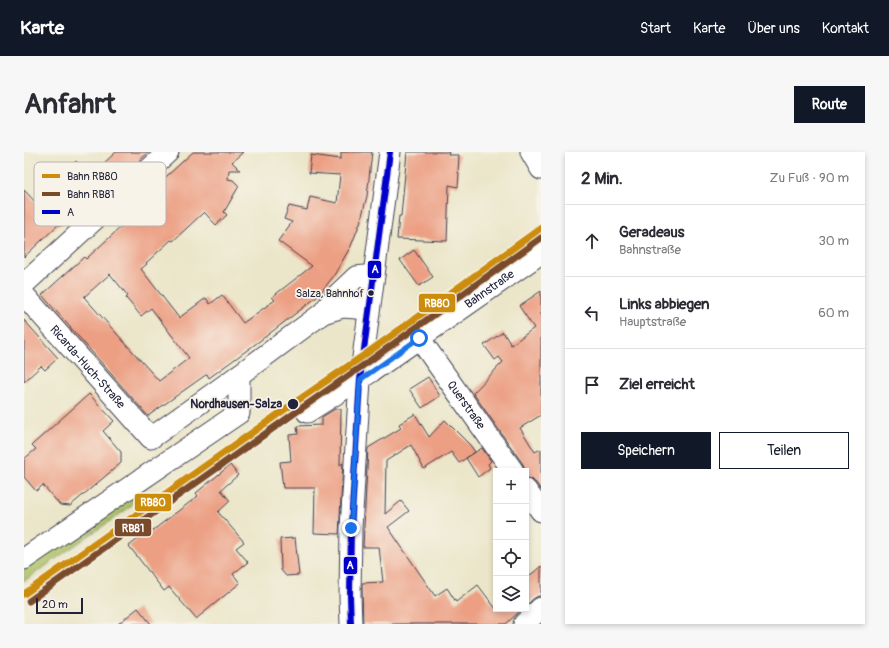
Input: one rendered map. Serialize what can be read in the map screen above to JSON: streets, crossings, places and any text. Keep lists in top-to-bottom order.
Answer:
{
  "streets": {
    "street": ["Bahnstraße", "Ricarda-Huch-Straße", "Querstraße"]
  },
  "crossings": [
    ["Bahnstraße", "Querstraße"]
  ],
  "places": ["Salza, Bahnhof", "Nordhausen-Salza"],
  "lines": ["transit line A", "rail line RB80", "rail line RB81"],
  "legend": ["Bahn RB80", "Bahn RB81", "A"],
  "scale_bar": "20 m",
  "page": {
    "header": "Karte",
    "nav": [
      "Start",
      "Karte",
      "Über uns",
      "Kontakt"
    ],
    "buttons": [
      "Route",
      ["Speichern", "Teilen"]
    ],
    "title": "Anfahrt",
    "heading": ["2 Min.", "Zu Fuß · 90 m"],
    "list": [
      ["Geradeaus", "Bahnstraße", "30 m"],
      ["Links abbiegen", "Hauptstraße", "60 m"],
      "Ziel erreicht"
    ],
    "map_buttons": ["+", "−"],
    "scale": "20 m"
  }
}
